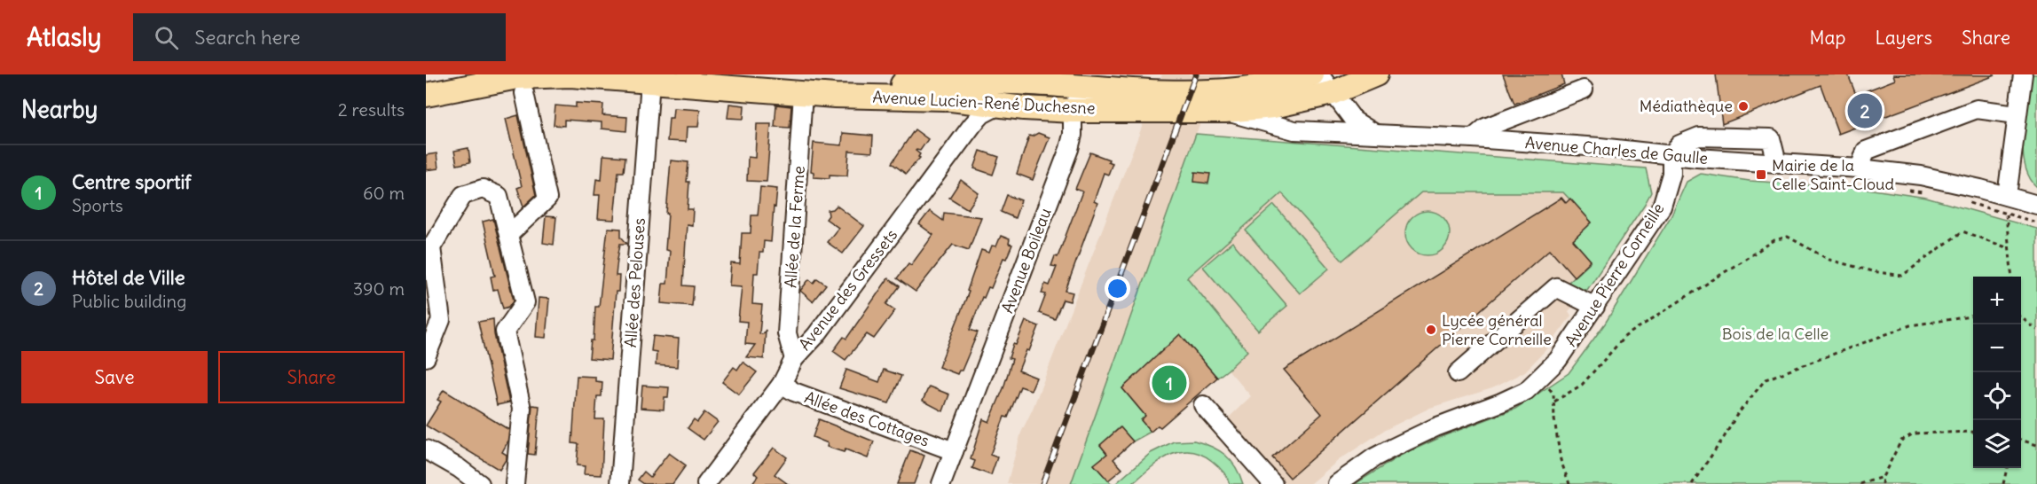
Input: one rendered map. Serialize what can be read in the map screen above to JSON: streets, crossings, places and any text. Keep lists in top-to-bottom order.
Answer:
{
  "streets": {
    "main road": ["Avenue Lucien-René Duchesne"],
    "street": [
      "Avenue Charles de Gaulle",
      "Allée de la Ferme",
      "Avenue Boileau",
      "Avenue Pierre Corneille",
      "Allée des Pelouses",
      "Avenue des Gressets",
      "Allée des Cottages"
    ]
  },
  "crossings": [
    ["Avenue Lucien-René Duchesne", "Avenue Charles de Gaulle"],
    ["Avenue Lucien-René Duchesne", "Allée de la Ferme"],
    ["Avenue Lucien-René Duchesne", "Avenue Boileau"],
    ["Avenue Lucien-René Duchesne", "Allée des Pelouses"],
    ["Avenue Lucien-René Duchesne", "Avenue des Gressets"],
    ["Avenue Charles de Gaulle", "Avenue Pierre Corneille"],
    ["Allée de la Ferme", "Avenue des Gressets"],
    ["Avenue Boileau", "Allée des Cottages"],
    ["Avenue des Gressets", "Allée des Cottages"]
  ],
  "parks": ["Bois de la Celle"],
  "places": {
    "other": ["Médiathèque", "Lycée général Pierre Corneille"],
    "transit": ["Mairie de la Celle Saint-Cloud"]
  },
  "page": {
    "header": "Atlasly",
    "search": "Search here",
    "nav": ["Map", "Layers", "Share"],
    "heading": ["Nearby", "2 results"],
    "pins": ["2", "1"],
    "list": [
      {
        "mark": "1",
        "name": "Centre sportif",
        "note": "Sports",
        "value": "60 m"
      },
      {
        "mark": "2",
        "name": "Hôtel de Ville",
        "note": "Public building",
        "value": "390 m"
      }
    ],
    "map_buttons": ["+", "−"],
    "buttons": ["Save", "Share"]
  }
}
